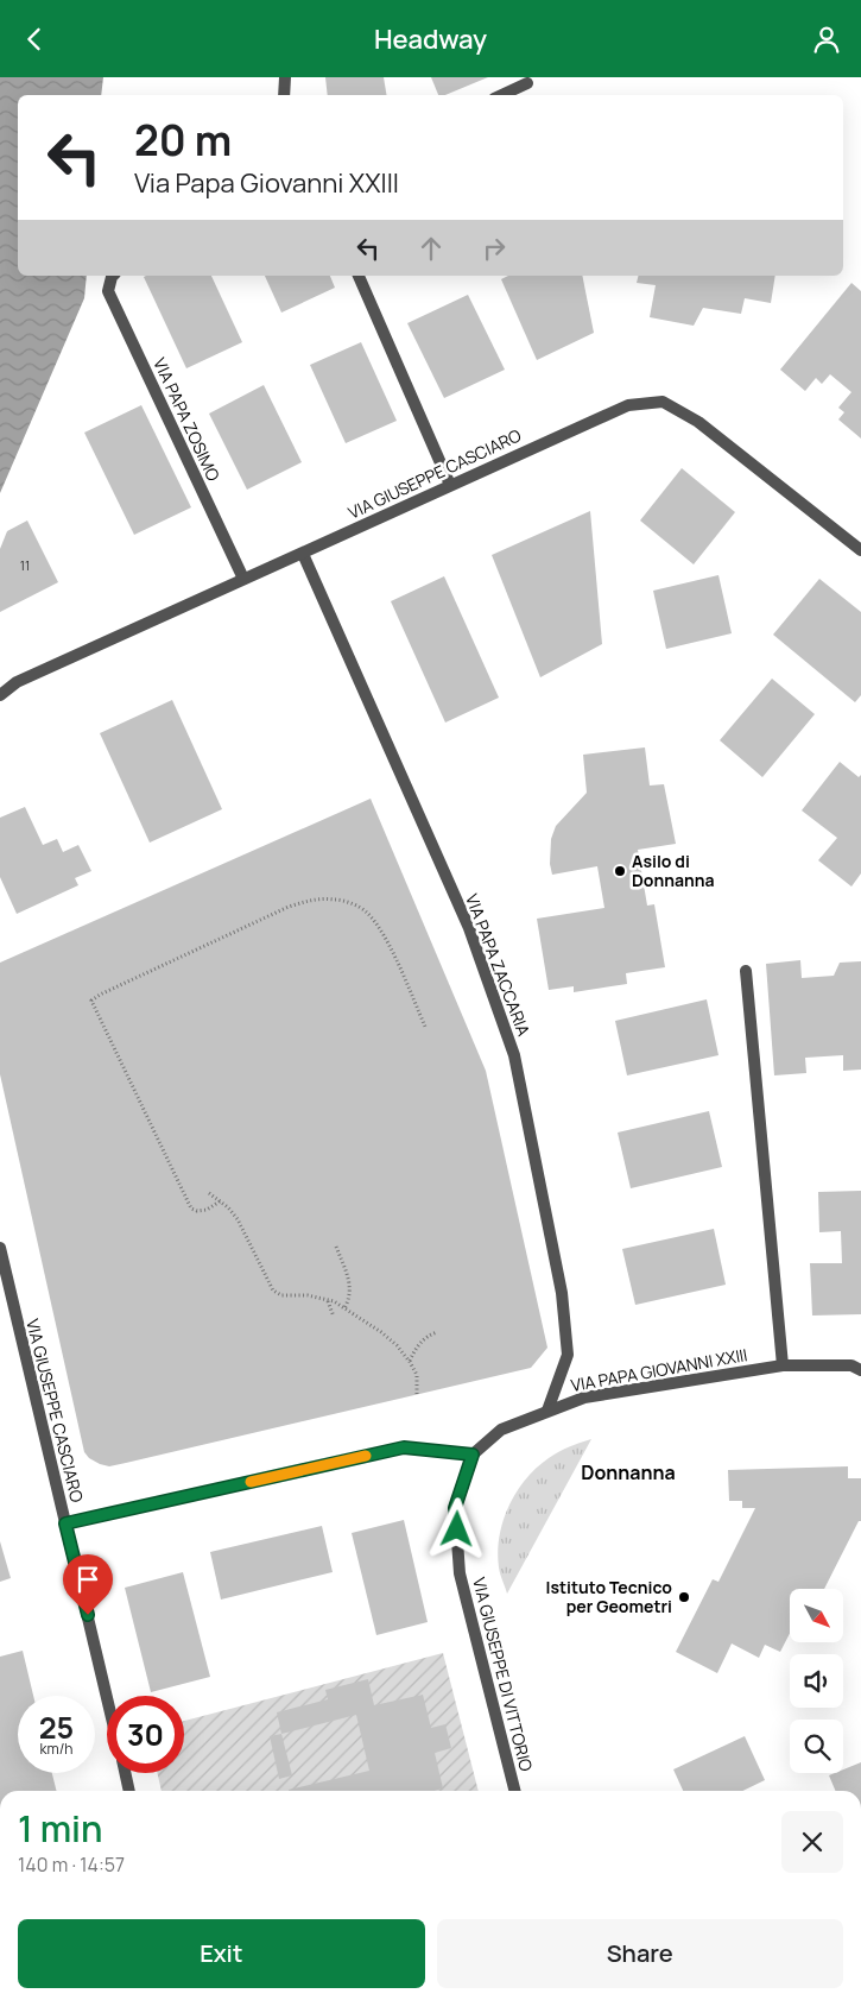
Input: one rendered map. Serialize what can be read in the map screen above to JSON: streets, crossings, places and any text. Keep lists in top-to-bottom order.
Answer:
{
  "streets": {
    "street": [
      "VIA PAPA ZOSIMO",
      "VIA GIUSEPPE CASCIARO",
      "VIA PAPA ZACCARIA",
      "VIA PAPA GIOVANNI XXIII",
      "VIA GIUSEPPE DI VITTORIO"
    ]
  },
  "crossings": [
    ["VIA PAPA ZOSIMO", "VIA GIUSEPPE CASCIARO"],
    ["VIA GIUSEPPE CASCIARO", "VIA PAPA ZACCARIA"],
    ["VIA PAPA ZACCARIA", "VIA PAPA GIOVANNI XXIII"],
    ["VIA PAPA GIOVANNI XXIII", "VIA GIUSEPPE DI VITTORIO"]
  ],
  "districts": ["Donnanna"],
  "places": ["Asilo di Donnanna", "Istituto Tecnico per Geometri"],
  "house_numbers": ["11"],
  "north": "bottom right",
  "page": {
    "header": "Headway",
    "turn": ["20 m", "Via Papa Giovanni XXIII"],
    "speed": "25 km/h",
    "limit": "30",
    "heading": ["1 min", "140 m · 14:57"],
    "buttons": ["Exit", "Share"]
  }
}
